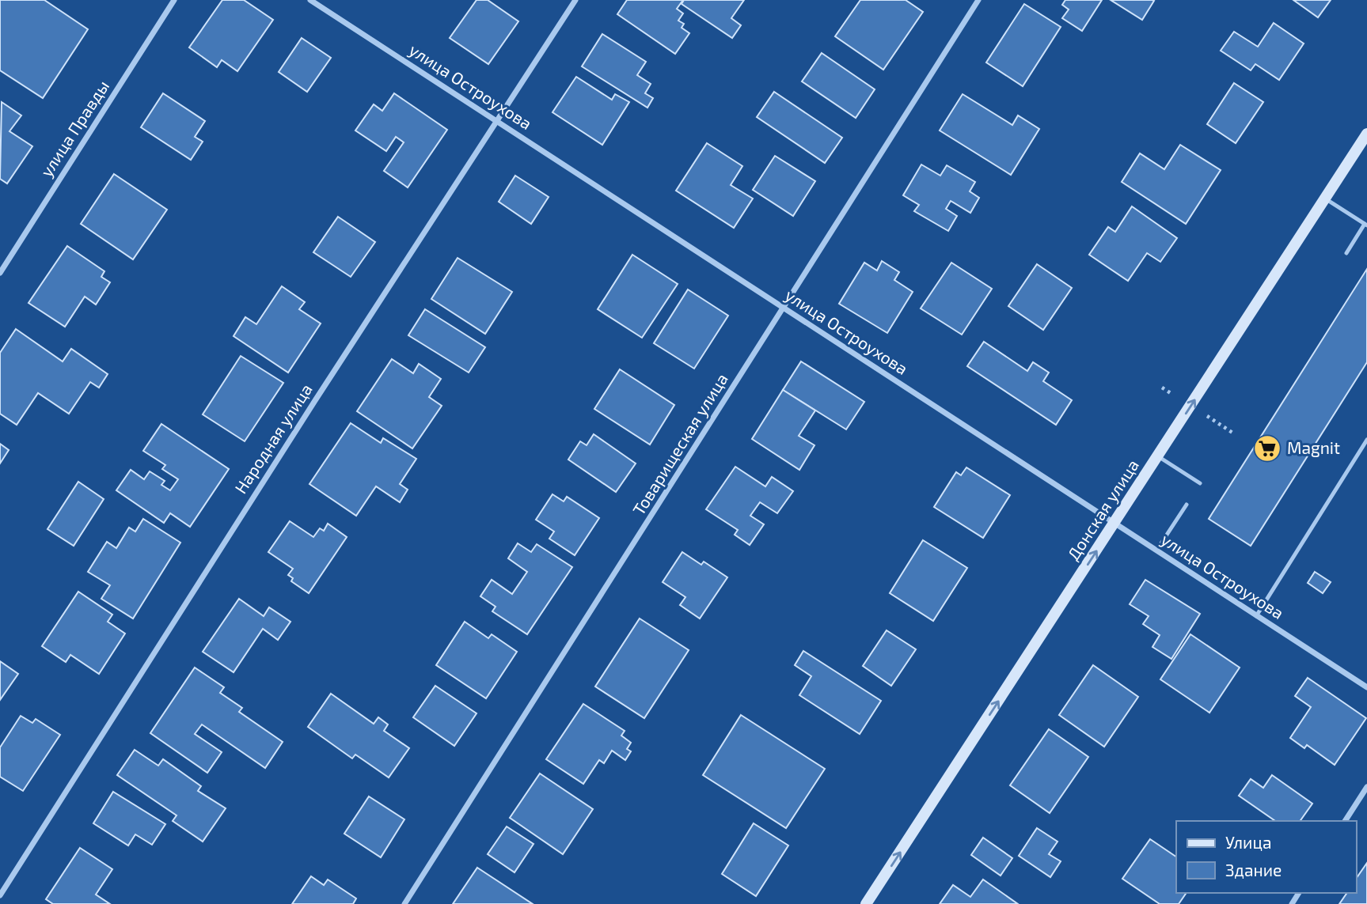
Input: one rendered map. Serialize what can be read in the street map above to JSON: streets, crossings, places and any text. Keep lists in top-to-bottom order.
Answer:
{
  "streets": {
    "street": [
      "улица Остроухова",
      "улица Правды",
      "Народная улица",
      "Товарищеская улица",
      "Донская улица"
    ]
  },
  "crossings": [
    ["улица Остроухова", "Народная улица"],
    ["улица Остроухова", "Товарищеская улица"],
    ["улица Остроухова", "Донская улица"]
  ],
  "one_way": ["Донская улица"],
  "places": {
    "supermarket": ["Magnit"]
  },
  "legend": ["Улица", "Здание"]
}
